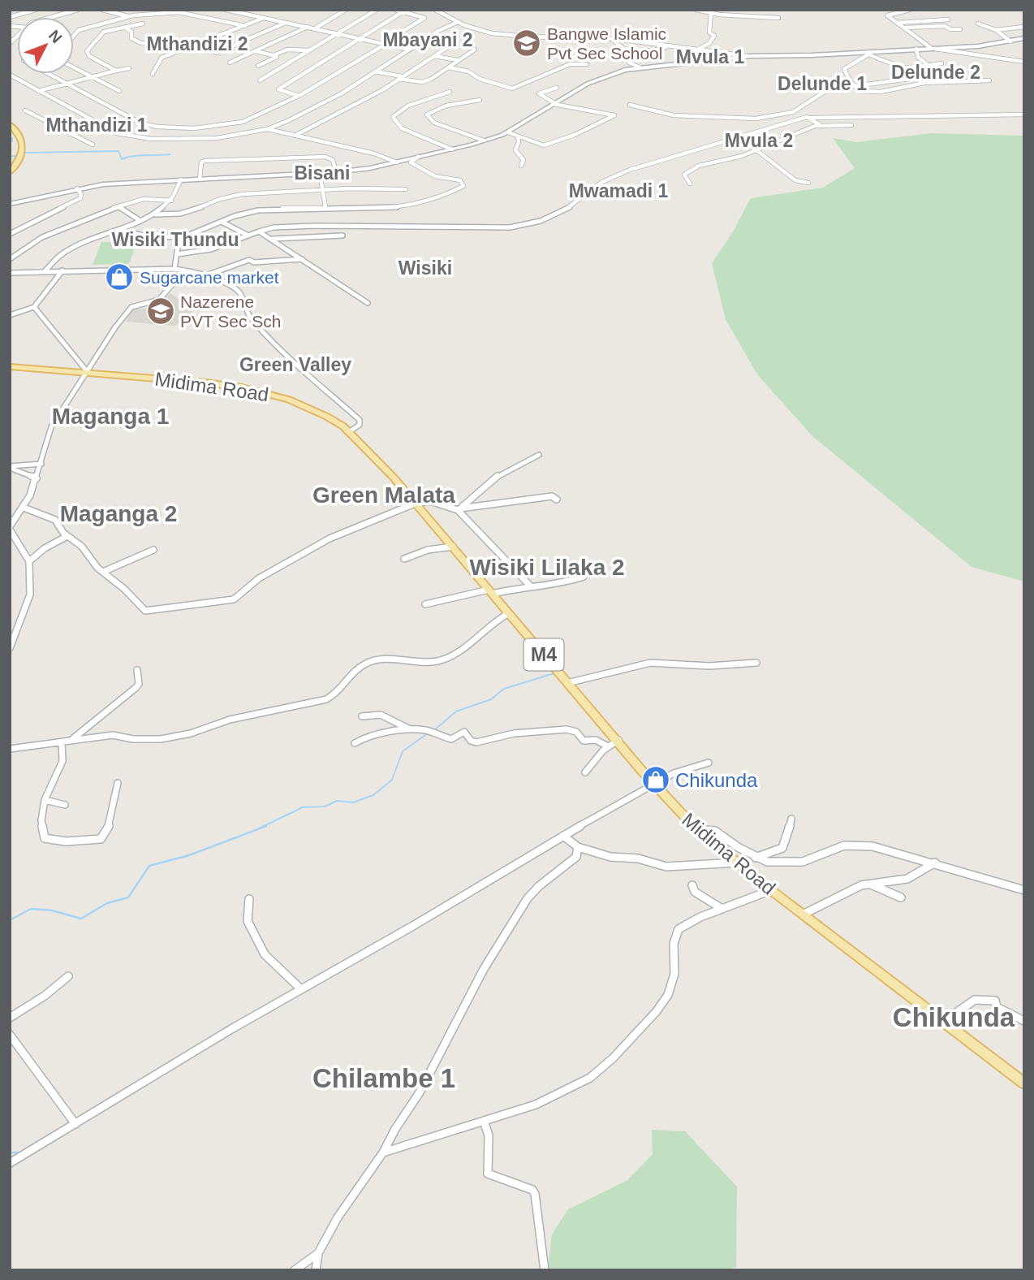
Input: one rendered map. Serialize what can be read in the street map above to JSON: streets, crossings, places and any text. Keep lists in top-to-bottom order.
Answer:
{
  "streets": {
    "main road": ["Midima Road", "M4"]
  },
  "districts": [
    "Mbayani 2",
    "Mthandizi 2",
    "Mvula 1",
    "Delunde 2",
    "Delunde 1",
    "Mthandizi 1",
    "Mvula 2",
    "Bisani",
    "Mwamadi 1",
    "Wisiki Thundu",
    "Wisiki",
    "Green Valley",
    "Maganga 1",
    "Green Malata",
    "Maganga 2",
    "Wisiki Lilaka 2",
    "Chikunda",
    "Chilambe 1"
  ],
  "places": {
    "school or university": ["Bangwe Islamic Pvt Sec School", "Nazerene PVT Sec Sch"],
    "shop": ["Sugarcane market", "Chikunda"]
  },
  "north": "top right"
}
